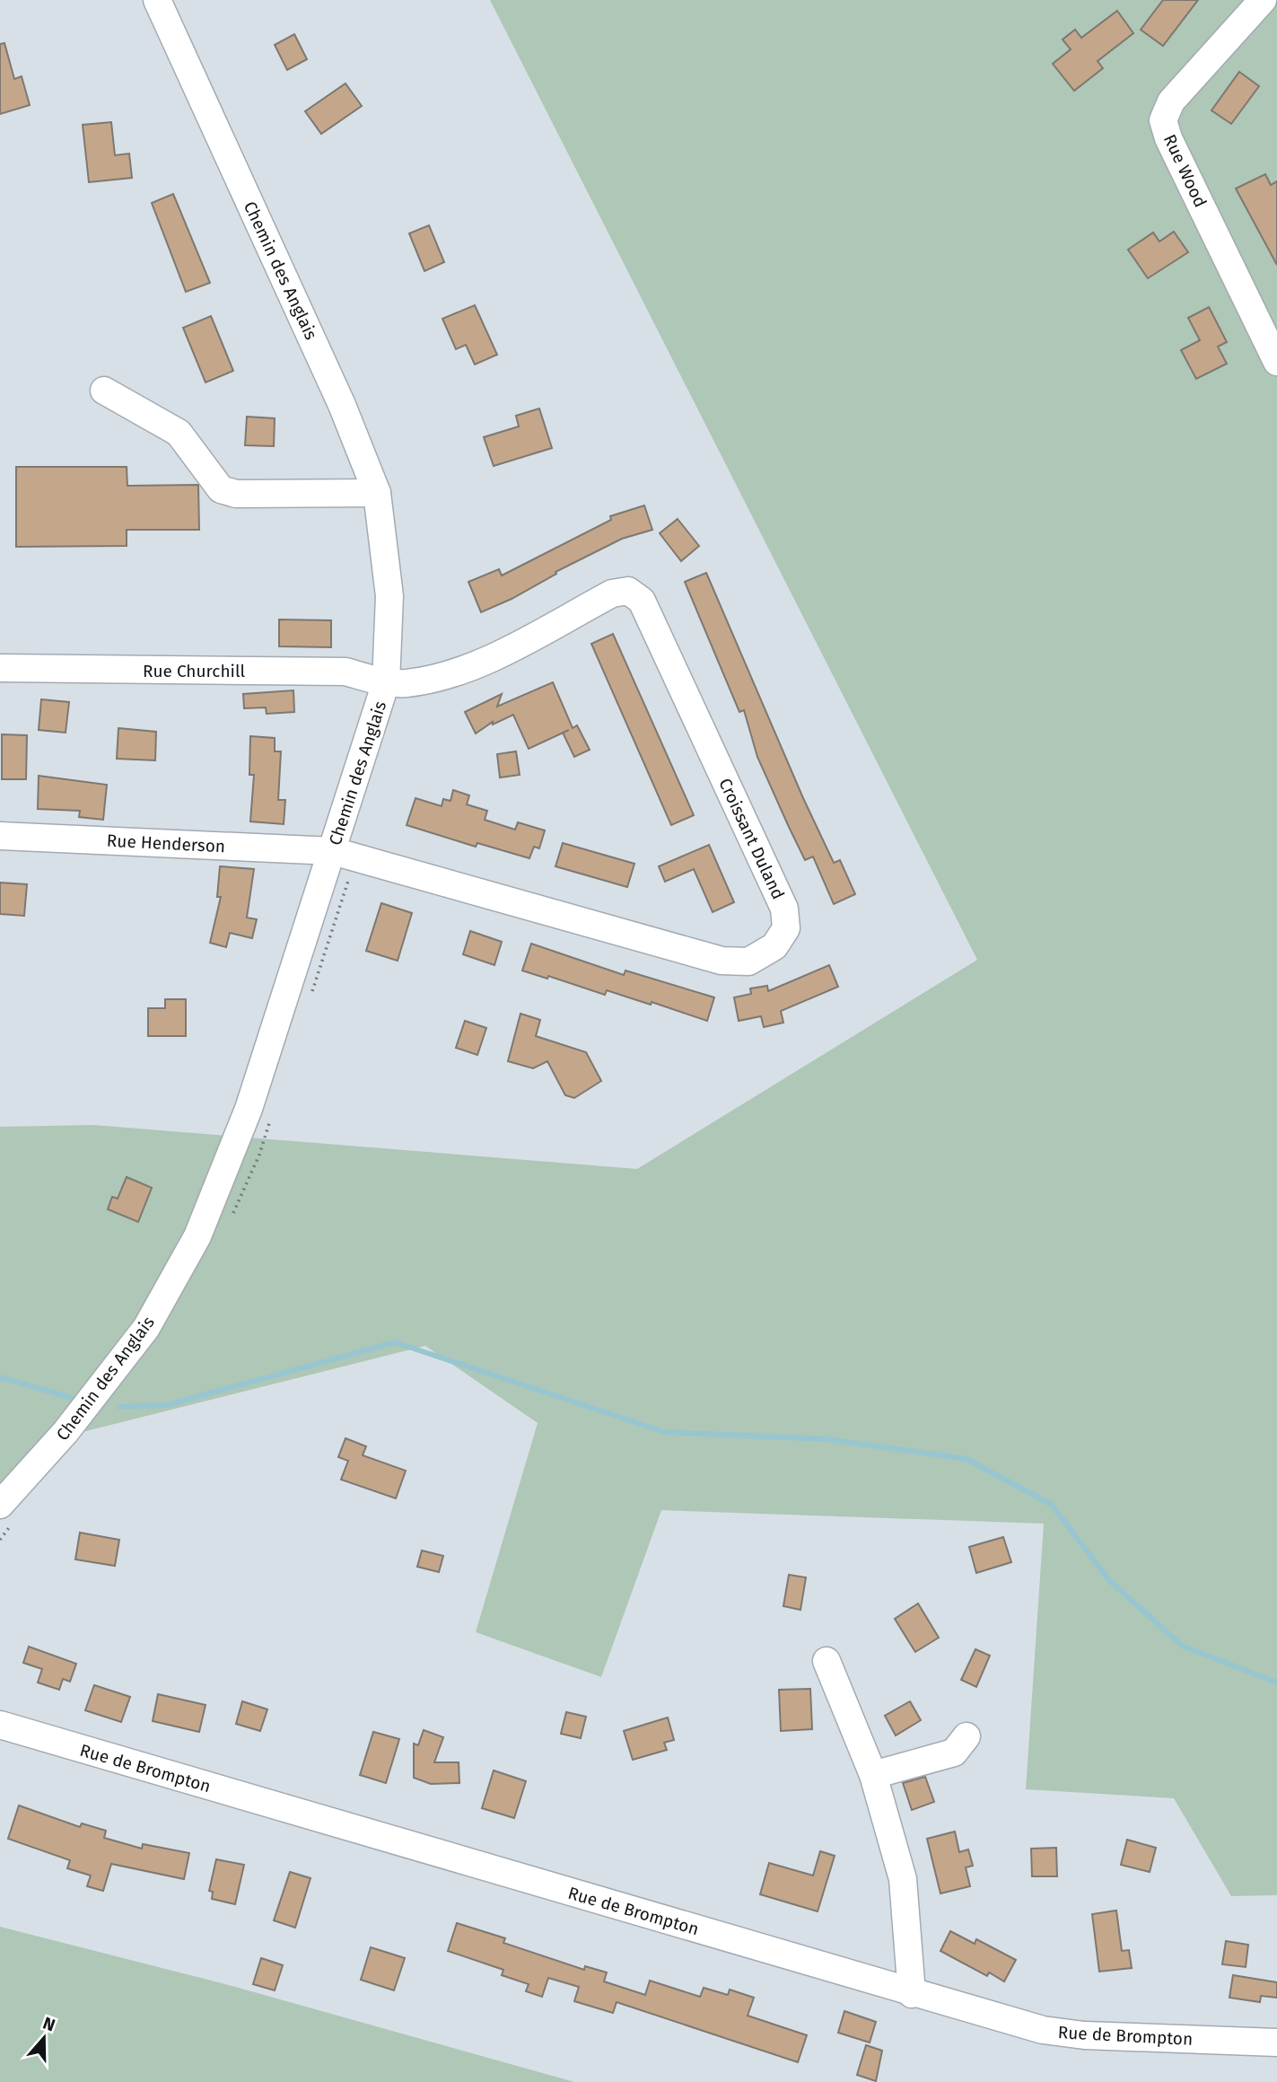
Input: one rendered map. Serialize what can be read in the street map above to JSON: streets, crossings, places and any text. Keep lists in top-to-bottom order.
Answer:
{
  "streets": {
    "street": [
      "Rue Wood",
      "Chemin des Anglais",
      "Rue Churchill",
      "Croissant Duland",
      "Rue Henderson",
      "Rue de Brompton"
    ]
  },
  "crossings": [
    ["Chemin des Anglais", "Rue Churchill"],
    ["Chemin des Anglais", "Croissant Duland"],
    ["Chemin des Anglais", "Rue Henderson"],
    ["Rue Churchill", "Croissant Duland"],
    ["Croissant Duland", "Rue Henderson"]
  ],
  "north": "top"
}
